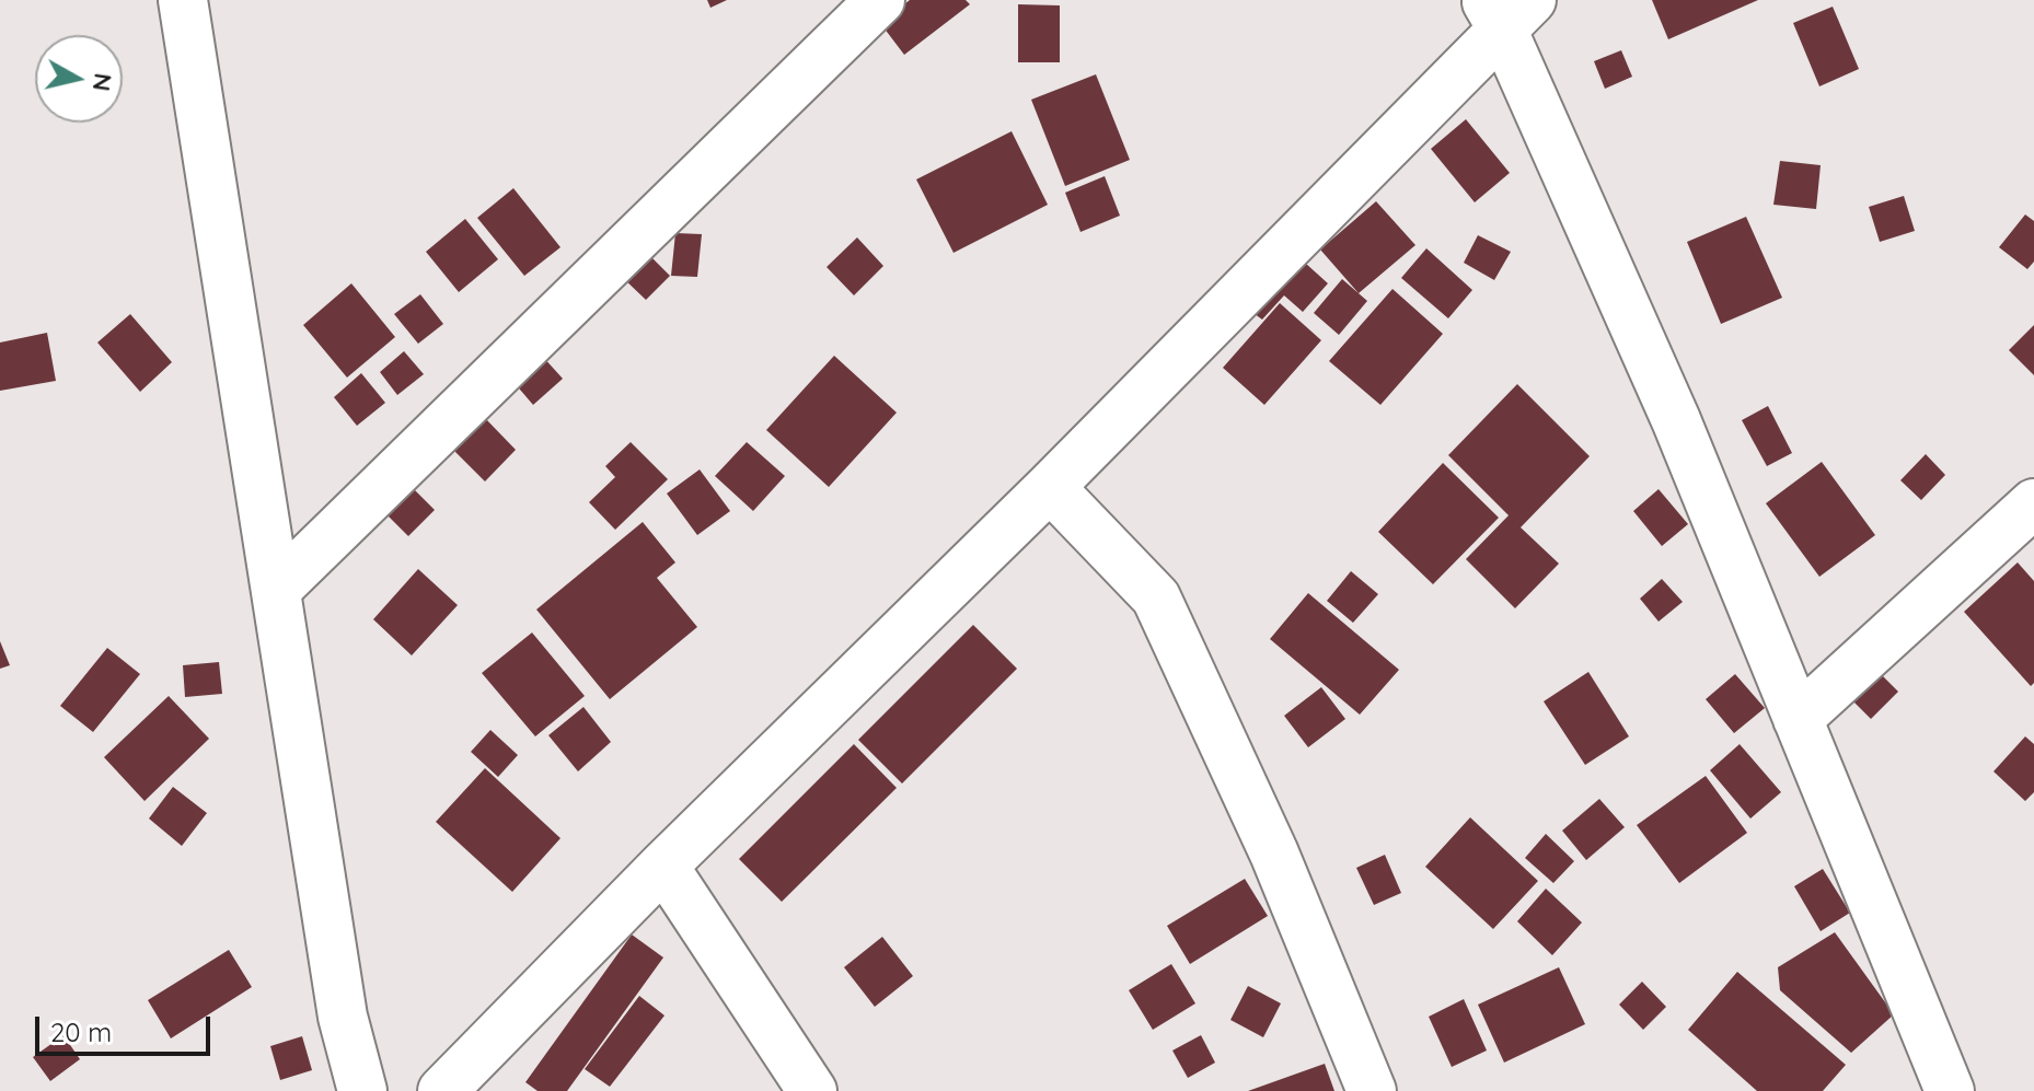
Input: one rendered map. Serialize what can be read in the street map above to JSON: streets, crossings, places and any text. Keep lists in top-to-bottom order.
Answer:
{
  "scale_bar": "20 m",
  "north": "right"
}
